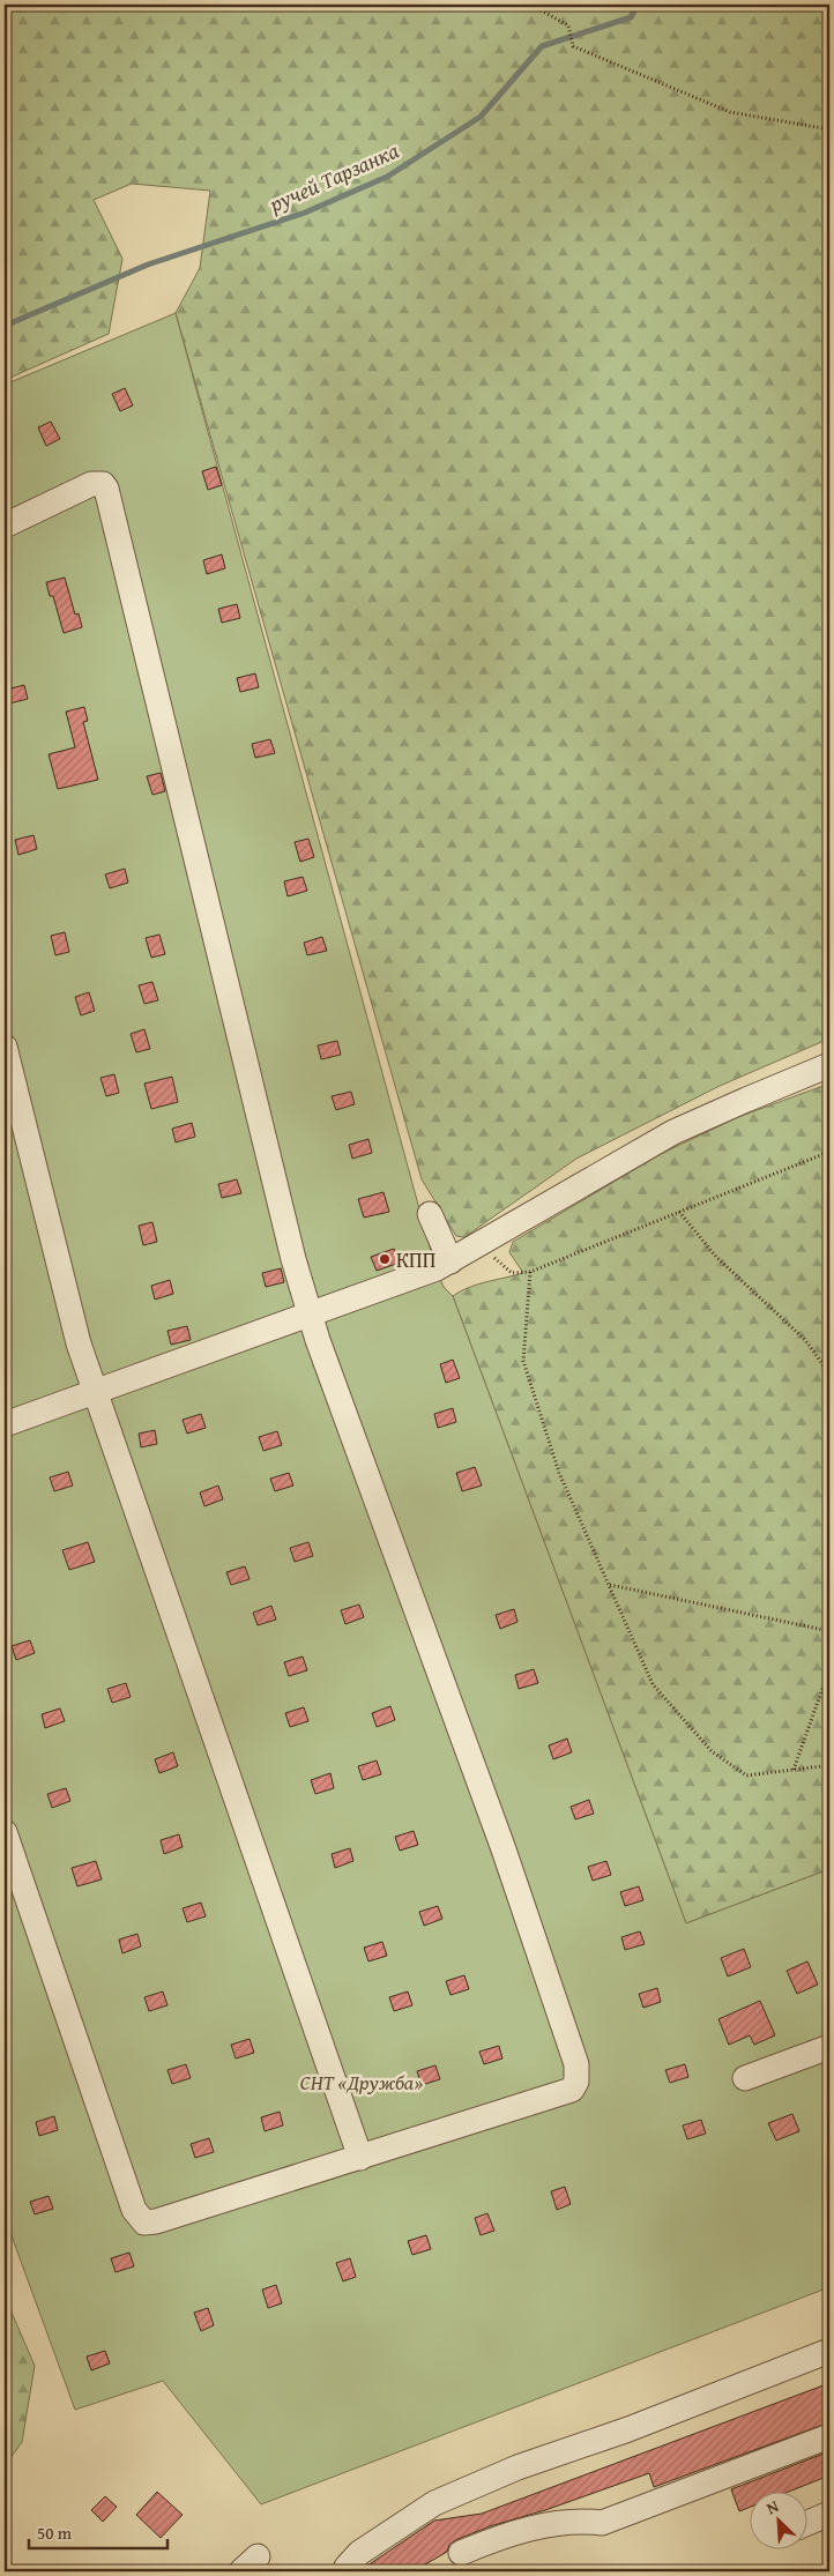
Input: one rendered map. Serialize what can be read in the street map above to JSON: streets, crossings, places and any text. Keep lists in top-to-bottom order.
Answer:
{
  "water": ["ручей Тарзанка"],
  "parks": ["СНТ «Дружба»"],
  "places": ["КПП"],
  "scale_bar": "50 m",
  "north": "top left"
}
